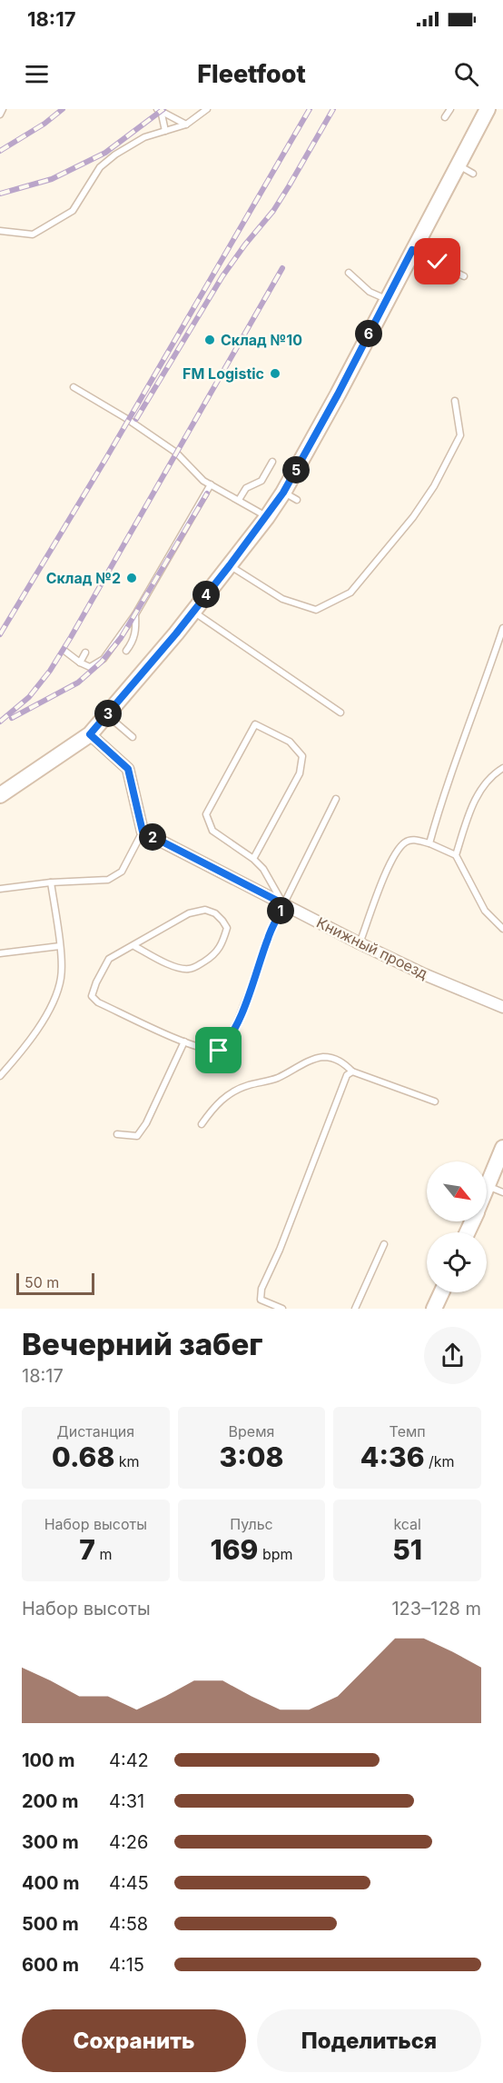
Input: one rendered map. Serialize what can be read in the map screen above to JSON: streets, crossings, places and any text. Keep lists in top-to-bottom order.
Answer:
{
  "streets": {
    "street": ["Книжный проезд"]
  },
  "places": ["Склад №10", "FM Logistic", "Склад №2"],
  "scale_bar": "50 m",
  "north": "bottom right",
  "page": {
    "status": "18:17",
    "header": "Fleetfoot",
    "pins": [
      "6",
      "5",
      "4",
      "3",
      "2",
      "1"
    ],
    "scale": "50 m",
    "heading": ["Вечерний забег", "18:17"],
    "stats": [
      ["Дистанция", "0.68 km"],
      ["Время", "3:08"],
      ["Темп", "4:36 /km"],
      ["Набор высоты", "7 m"],
      ["Пульс", "169 bpm"],
      ["kcal", "51"]
    ],
    "chart": ["Набор высоты", "123–128 m"],
    "list": [
      {
        "name": "100 m",
        "note": "4:42"
      },
      {
        "name": "200 m",
        "note": "4:31"
      },
      {
        "name": "300 m",
        "note": "4:26"
      },
      {
        "name": "400 m",
        "note": "4:45"
      },
      {
        "name": "500 m",
        "note": "4:58"
      },
      {
        "name": "600 m",
        "note": "4:15"
      }
    ],
    "buttons": ["Сохранить", "Поделиться"]
  }
}
